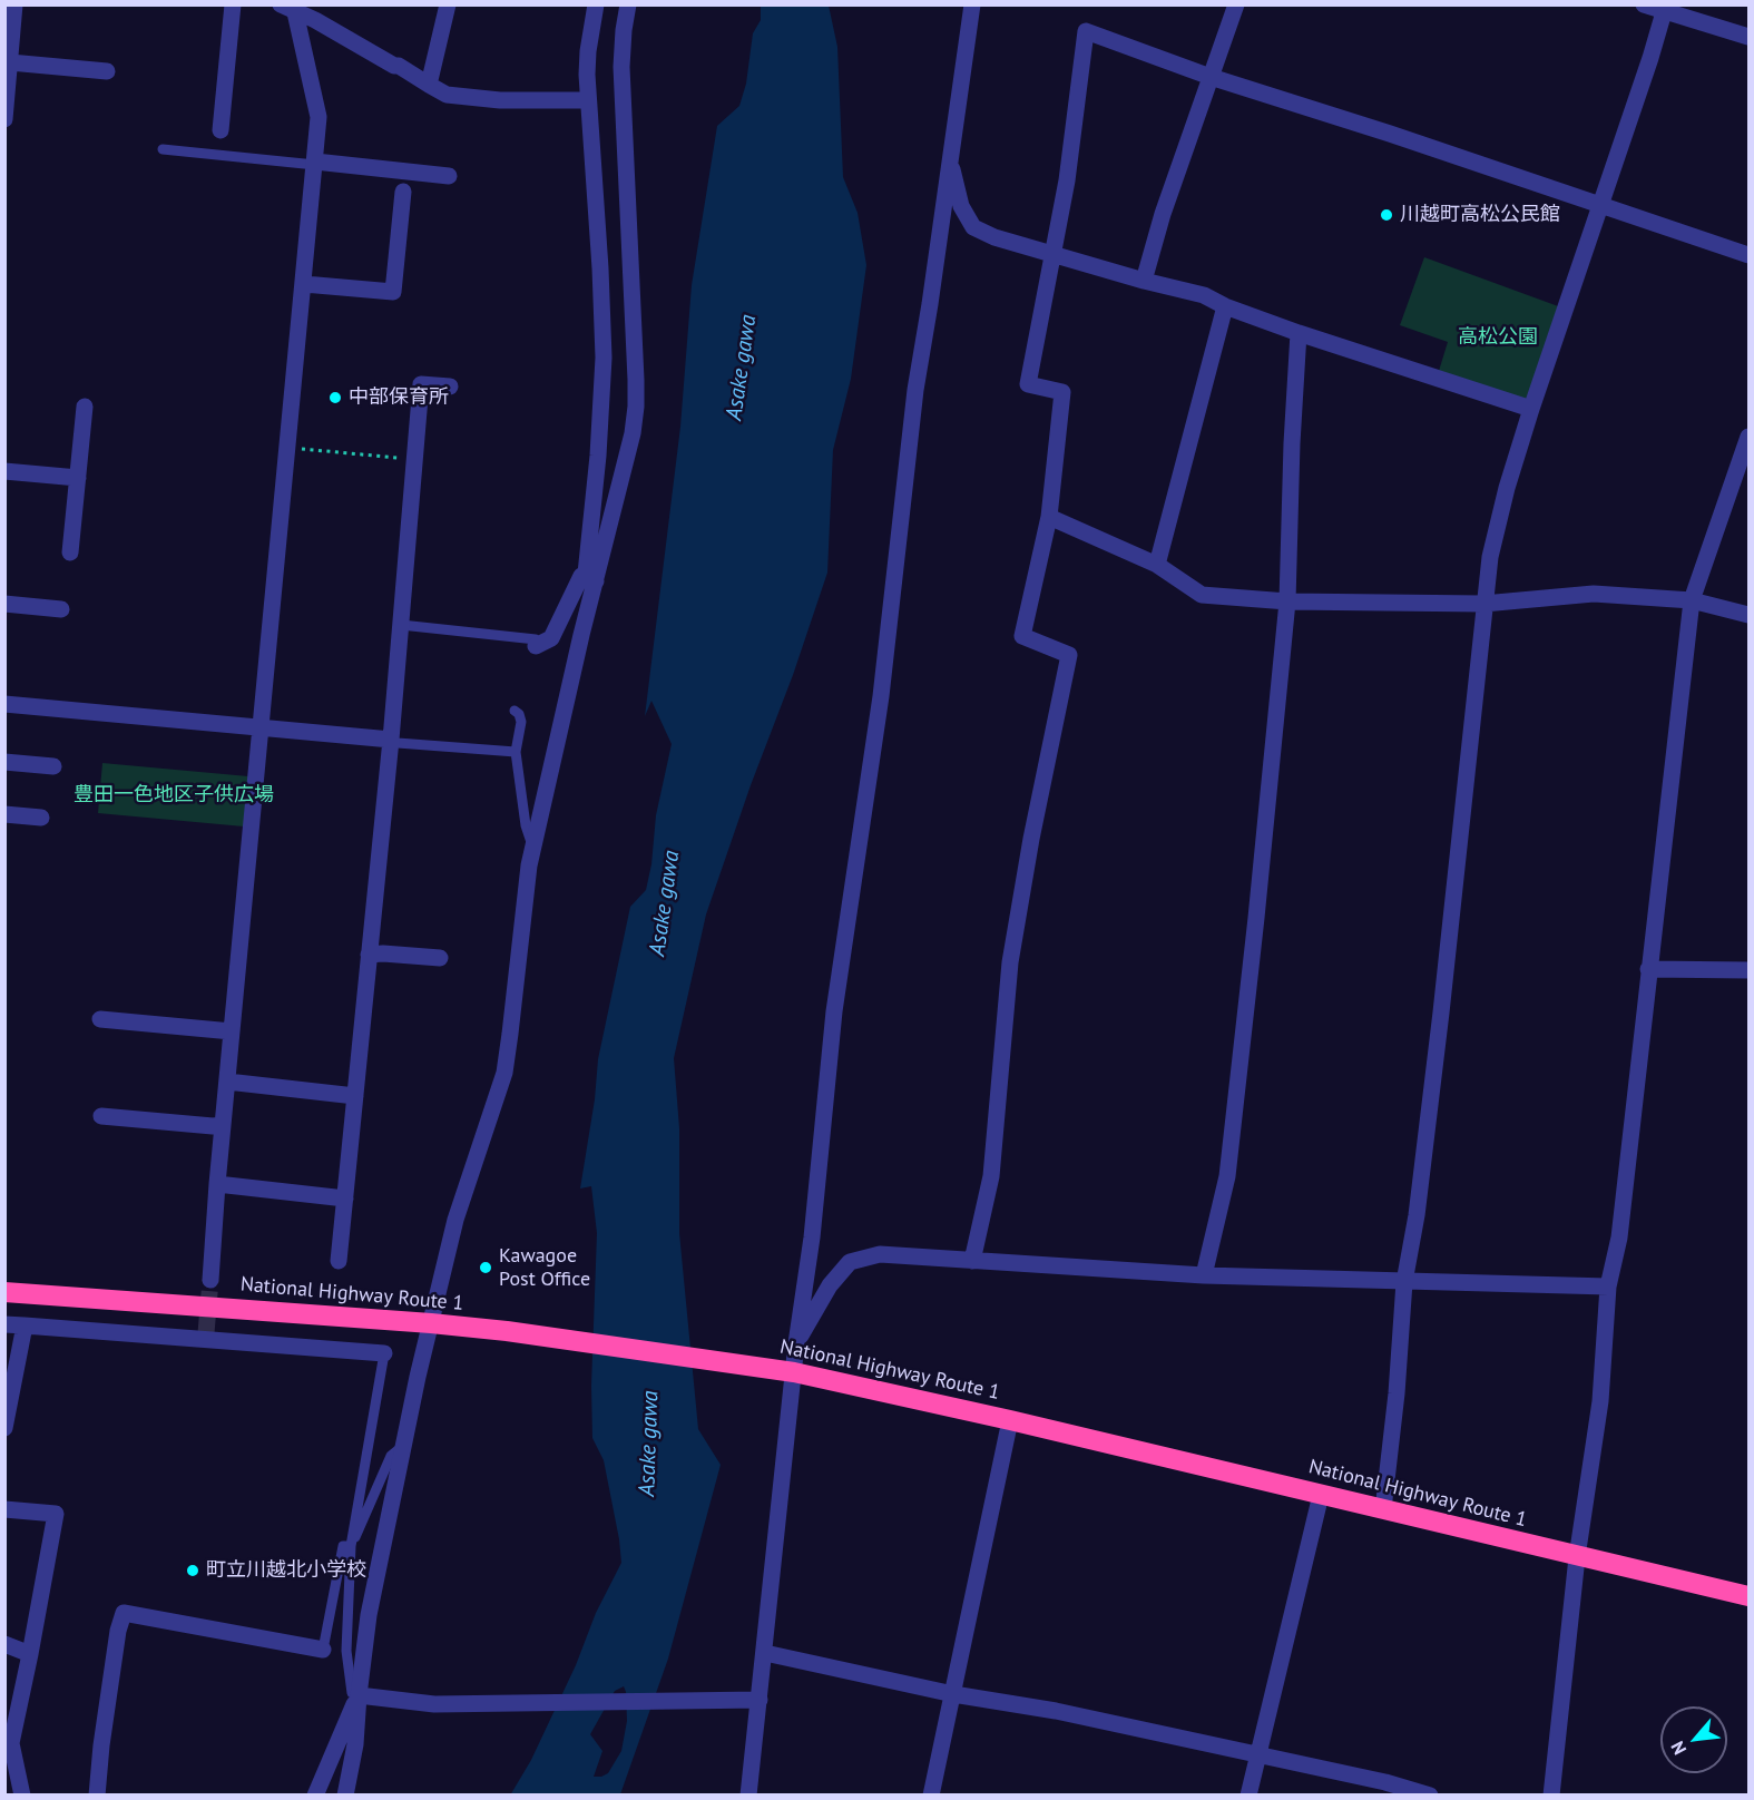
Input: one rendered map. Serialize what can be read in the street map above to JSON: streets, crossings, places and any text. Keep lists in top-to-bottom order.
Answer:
{
  "streets": {
    "highway": ["National Highway Route 1"]
  },
  "water": ["Asake gawa"],
  "parks": ["高松公園", "豊田一色地区子供広場"],
  "places": [
    "川越町高松公民館",
    "中部保育所",
    "Kawagoe Post Office",
    "町立川越北小学校"
  ],
  "north": "bottom left"
}
